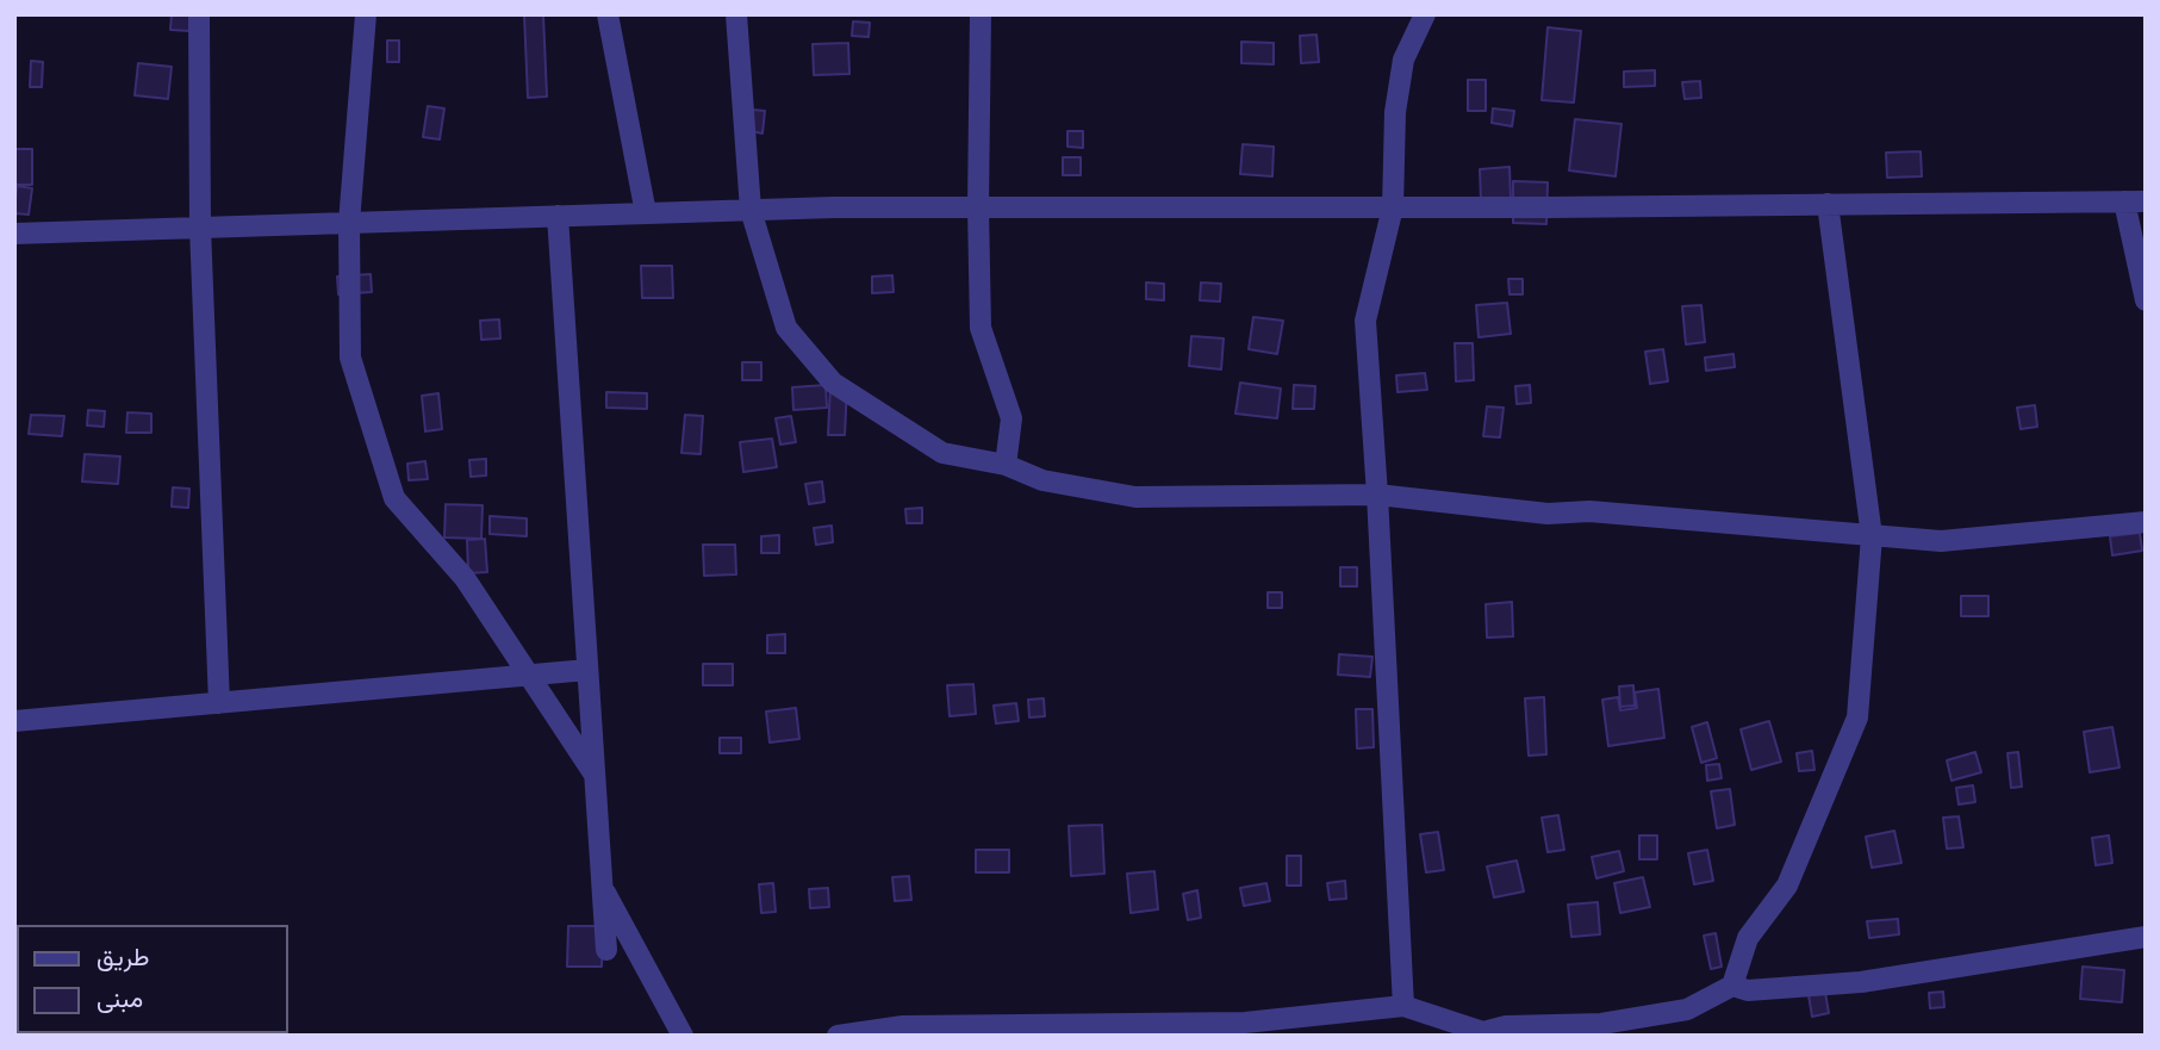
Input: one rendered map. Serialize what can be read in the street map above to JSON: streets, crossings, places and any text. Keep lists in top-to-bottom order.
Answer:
{
  "legend": ["طريق", "مبنى"]
}
